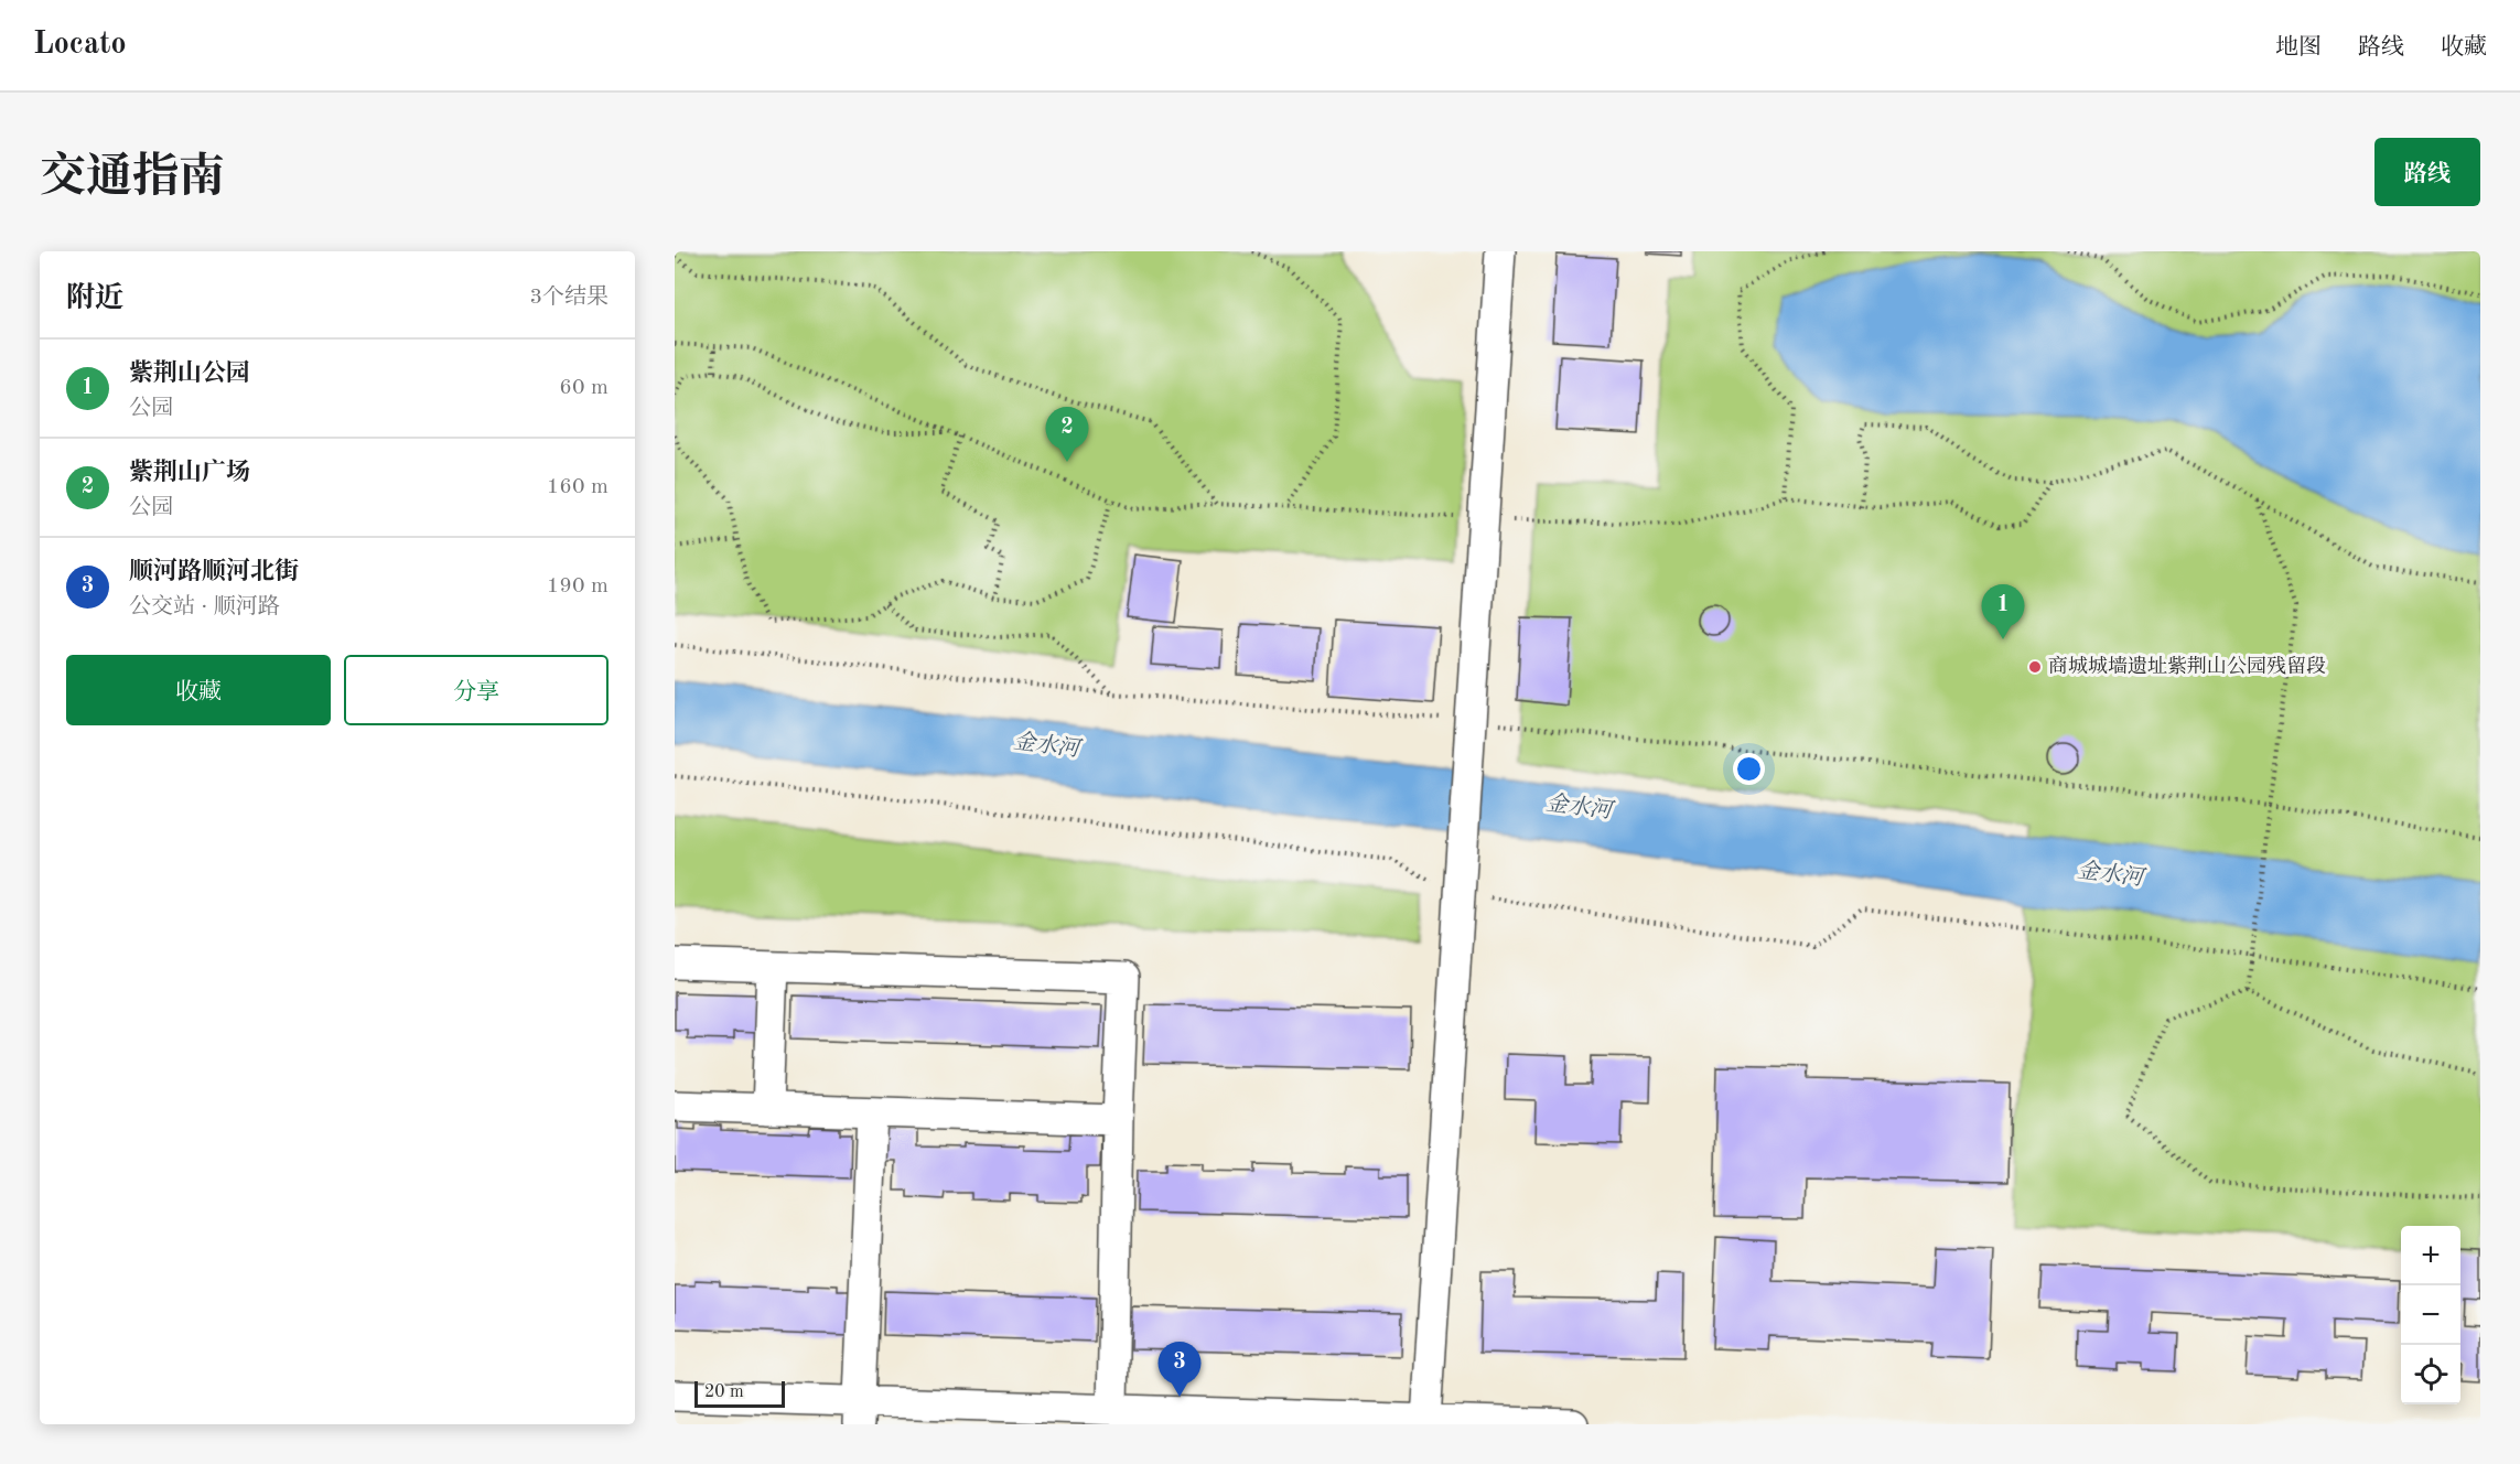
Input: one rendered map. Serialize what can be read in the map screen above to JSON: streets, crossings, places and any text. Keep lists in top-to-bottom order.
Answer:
{
  "water": ["金水河"],
  "places": ["商城城墙遗址紫荆山公园残留段"],
  "scale_bar": "20 m",
  "page": {
    "header": "Locato",
    "nav": ["地图", "路线", "收藏"],
    "title": "交通指南",
    "buttons": [
      "路线",
      ["收藏", "分享"]
    ],
    "heading": ["附近", "3个结果"],
    "list": [
      {
        "mark": "1",
        "name": "紫荆山公园",
        "note": "公园",
        "value": "60 m"
      },
      {
        "mark": "2",
        "name": "紫荆山广场",
        "note": "公园",
        "value": "160 m"
      },
      {
        "mark": "3",
        "name": "顺河路顺河北街",
        "note": "公交站 · 顺河路",
        "value": "190 m"
      }
    ],
    "pins": ["2", "1", "3"],
    "map_buttons": ["+", "−"],
    "scale": "20 m"
  }
}
